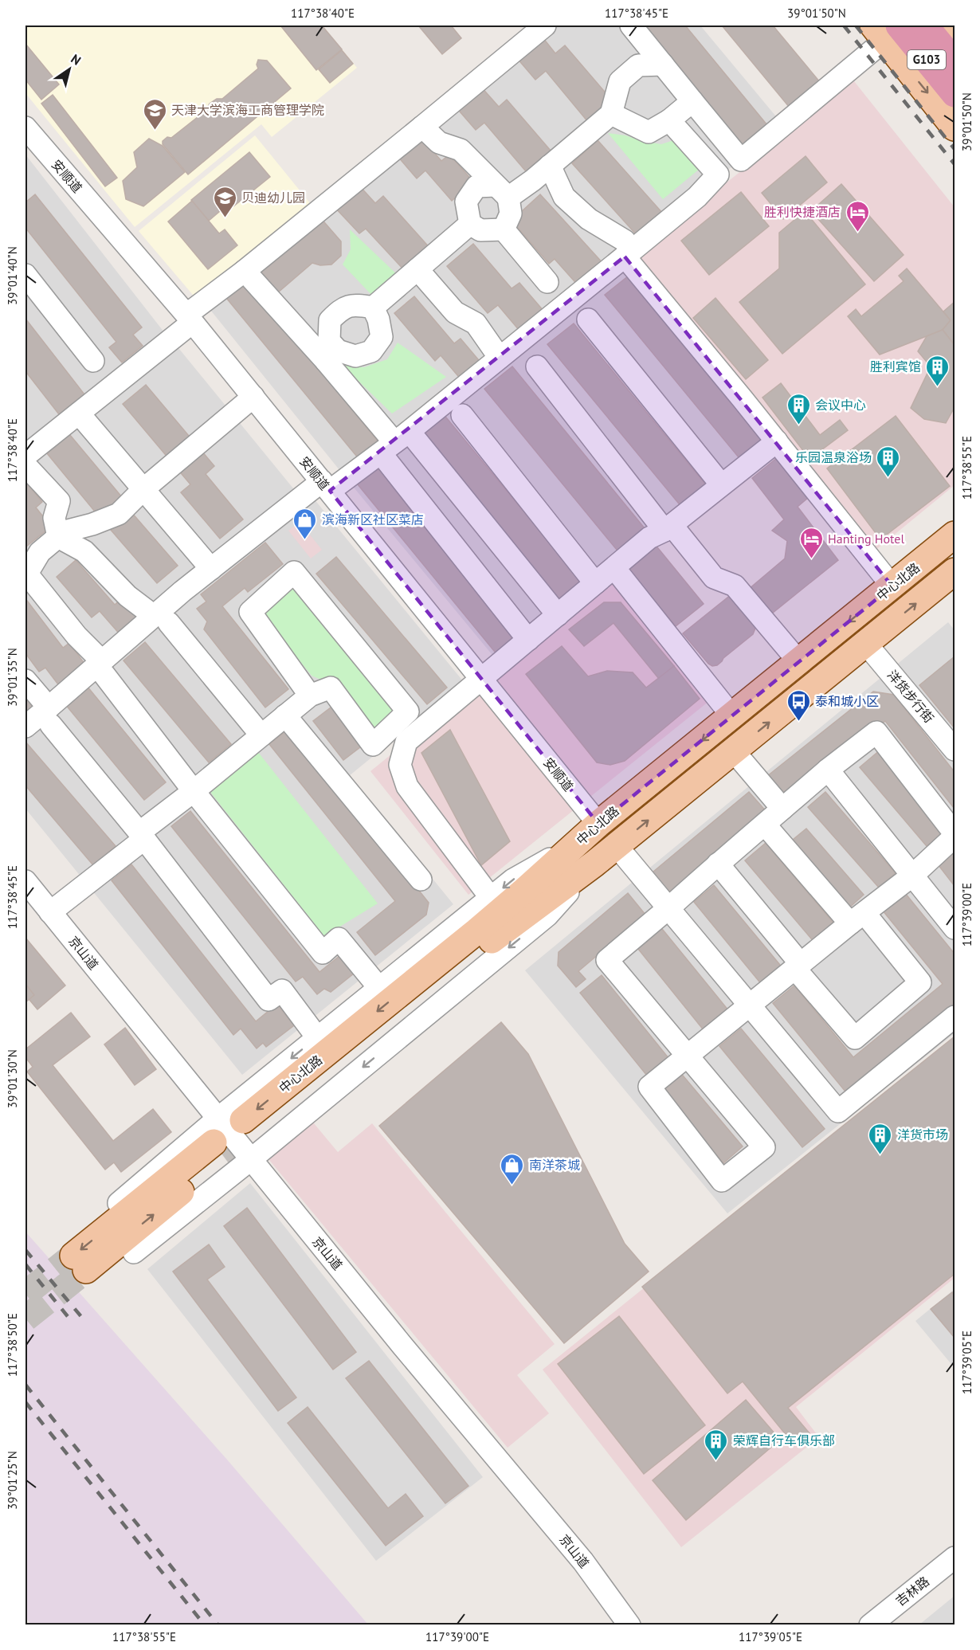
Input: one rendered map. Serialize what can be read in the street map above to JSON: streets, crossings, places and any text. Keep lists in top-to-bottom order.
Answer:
{
  "streets": {
    "highway": ["G103"],
    "main road": ["中心北路"],
    "street": [
      "安顺道",
      "洋货步行街",
      "京山道",
      "吉林路"
    ]
  },
  "crossings": [
    ["安顺道", "中心北路"],
    ["中心北路", "洋货步行街"],
    ["中心北路", "京山道"]
  ],
  "places": {
    "school or university": ["天津大学滨海工商管理学院", "贝迪幼儿园"],
    "hotel": ["胜利快捷酒店", "Hanting Hotel"],
    "building": [
      "胜利宾馆",
      "会议中心",
      "乐园温泉浴场",
      "洋货市场",
      "荣辉自行车俱乐部"
    ],
    "shop": ["滨海新区社区菜店", "南洋茶城"],
    "bus stop": ["泰和城小区"]
  },
  "north": "top right",
  "coordinates": [
    "117°38'40\"E",
    "117°38'45\"E",
    "39°01'50\"N",
    "39°01'40\"N",
    "117°38'55\"E",
    "39°01'35\"N",
    "117°39'00\"E",
    "39°01'30\"N",
    "117°38'50\"E",
    "117°39'05\"E",
    "39°01'25\"N"
  ]
}
